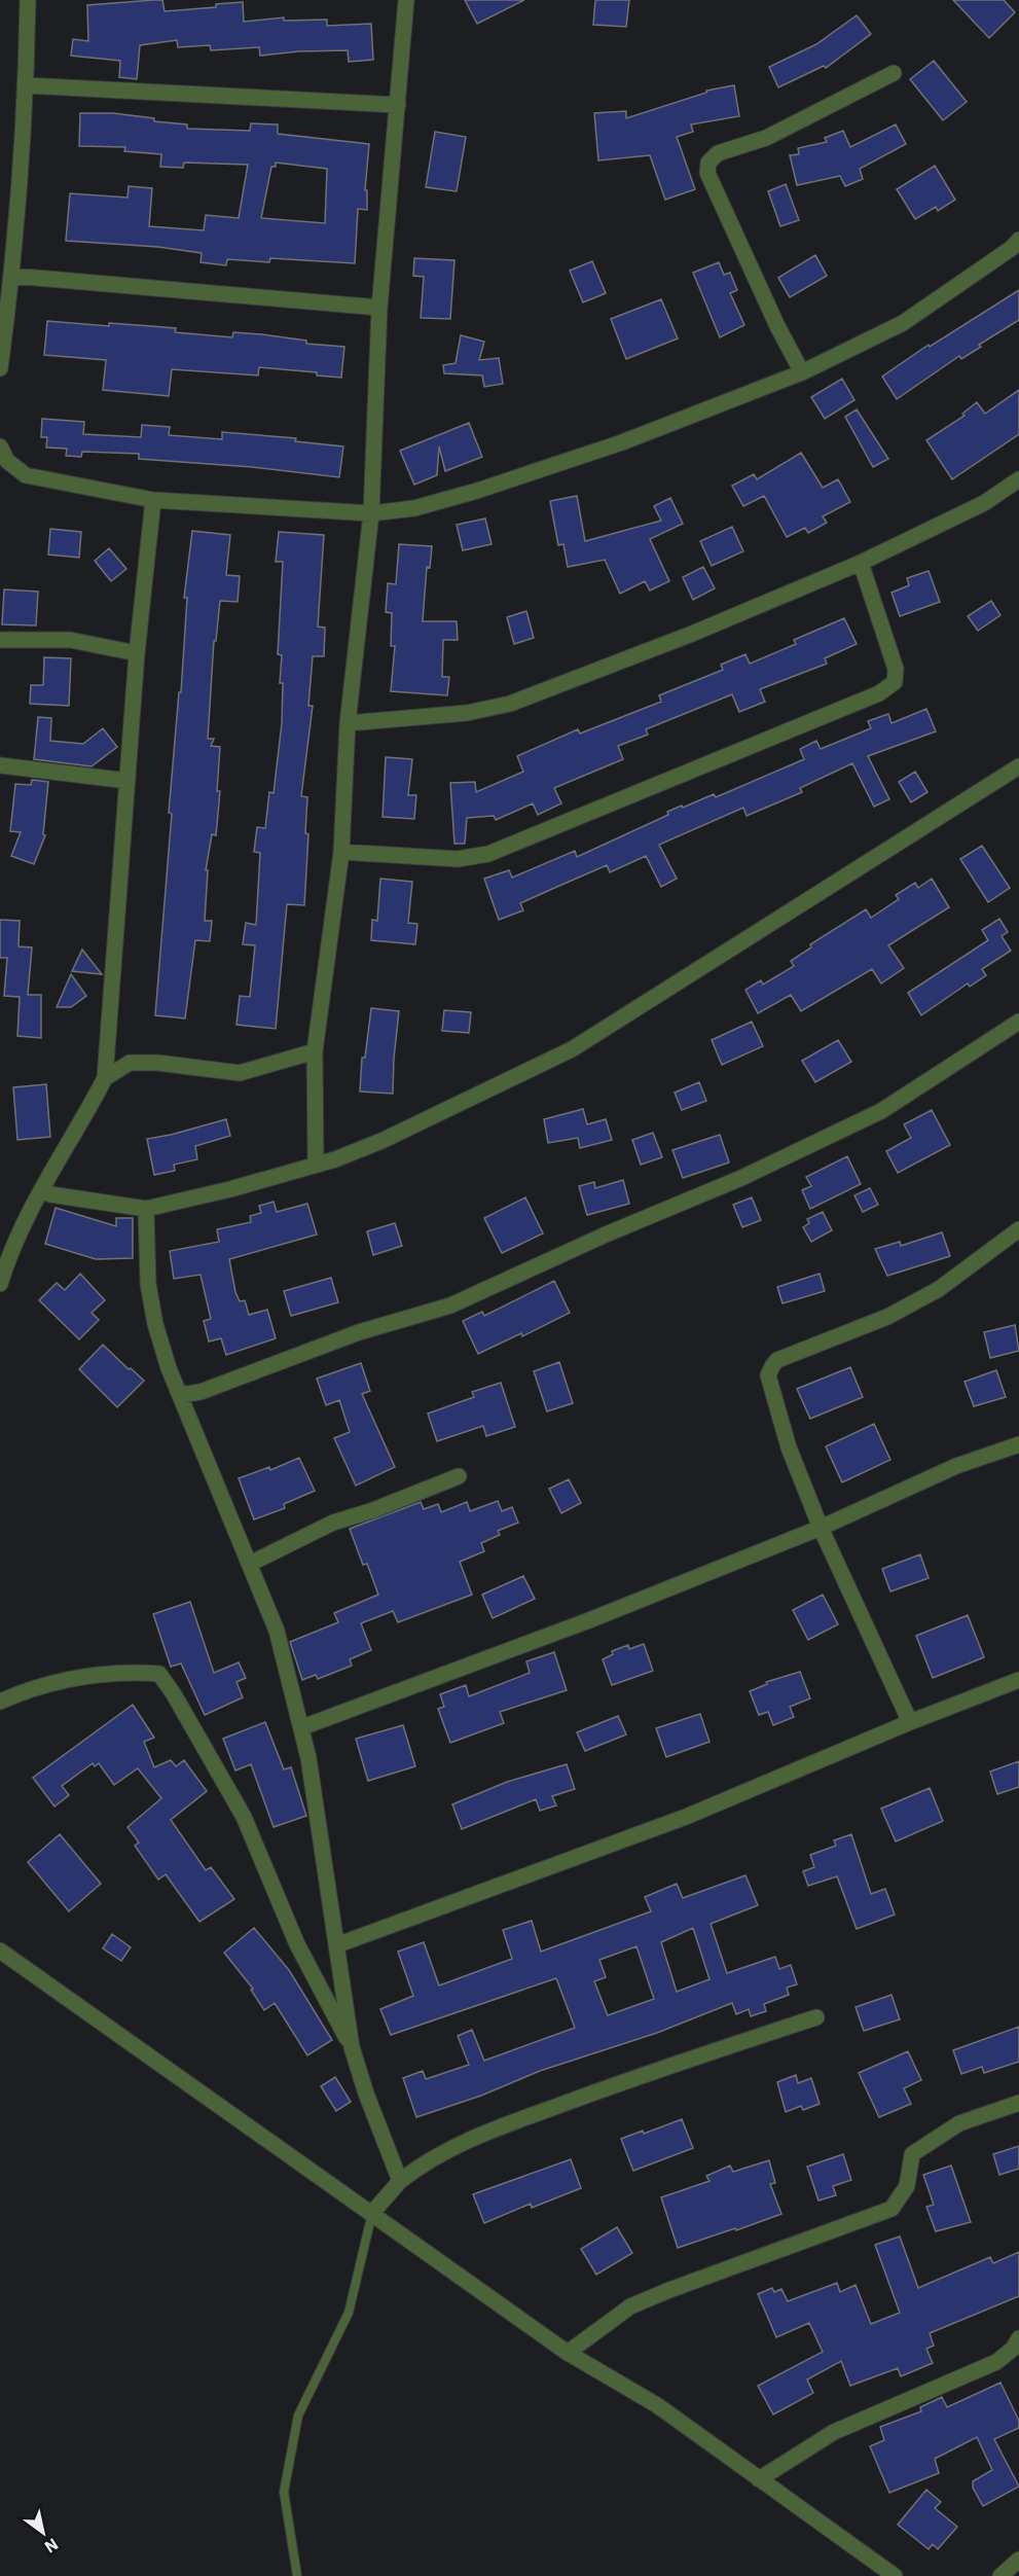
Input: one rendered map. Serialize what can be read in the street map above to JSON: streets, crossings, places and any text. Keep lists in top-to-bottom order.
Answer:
{
  "north": "bottom right"
}
